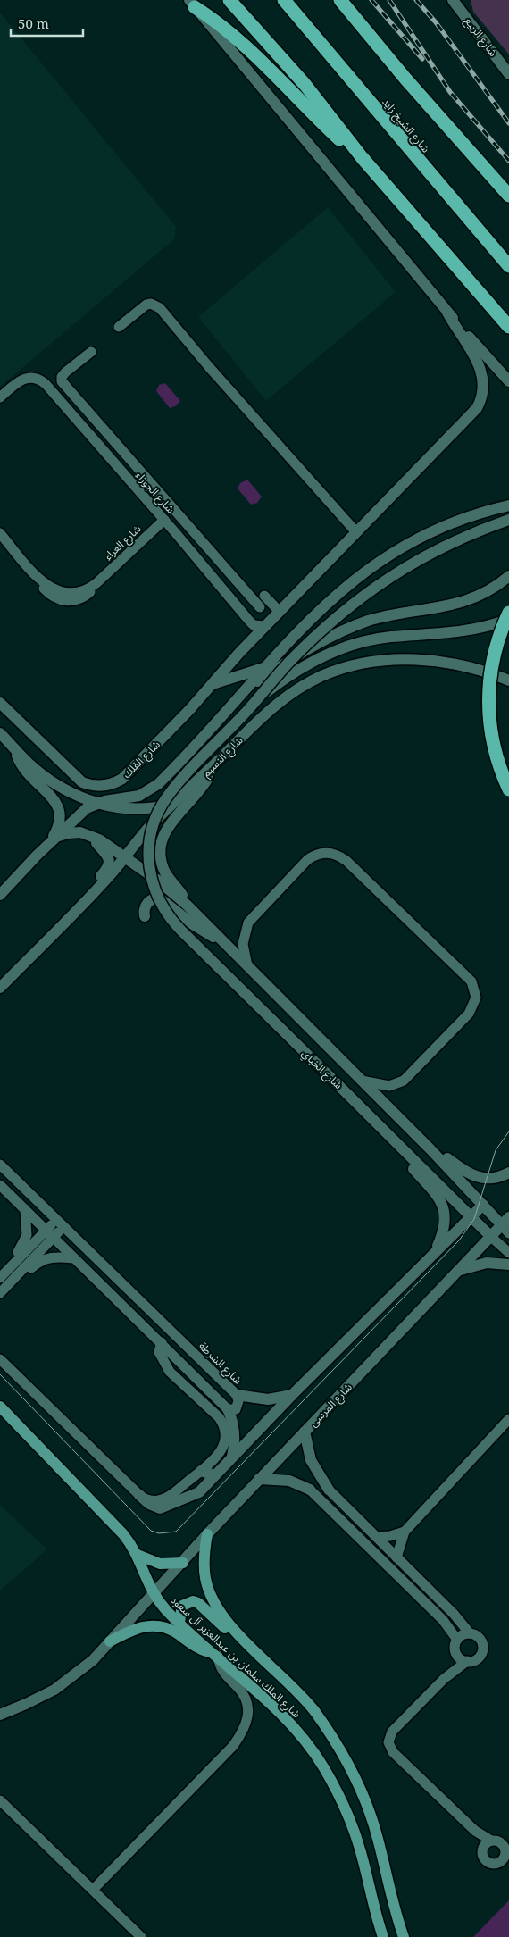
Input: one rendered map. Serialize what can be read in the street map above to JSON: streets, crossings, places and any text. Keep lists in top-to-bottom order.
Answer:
{
  "streets": {
    "highway": ["شارع الشيخ زايد"],
    "main road": [
      "شارع الربيع",
      "شارع النسيم",
      "شارع الفلك",
      "شارع الخياي",
      "شارع المرسى",
      "شارع الملك سلمان بن عبدالعزيز آل سعود"
    ],
    "street": ["شارع الجوزاء", "شارع العراء", "شارع الشرطة"]
  },
  "crossings": [
    ["شارع الجوزاء", "شارع العراء"],
    ["شارع الجوزاء", "شارع الفلك"],
    ["شارع النسيم", "شارع الخياي"],
    ["شارع الخياي", "شارع المرسى"],
    ["شارع المرسى", "شارع الملك سلمان بن عبدالعزيز آل سعود"]
  ],
  "scale_bar": "50 m"
}
